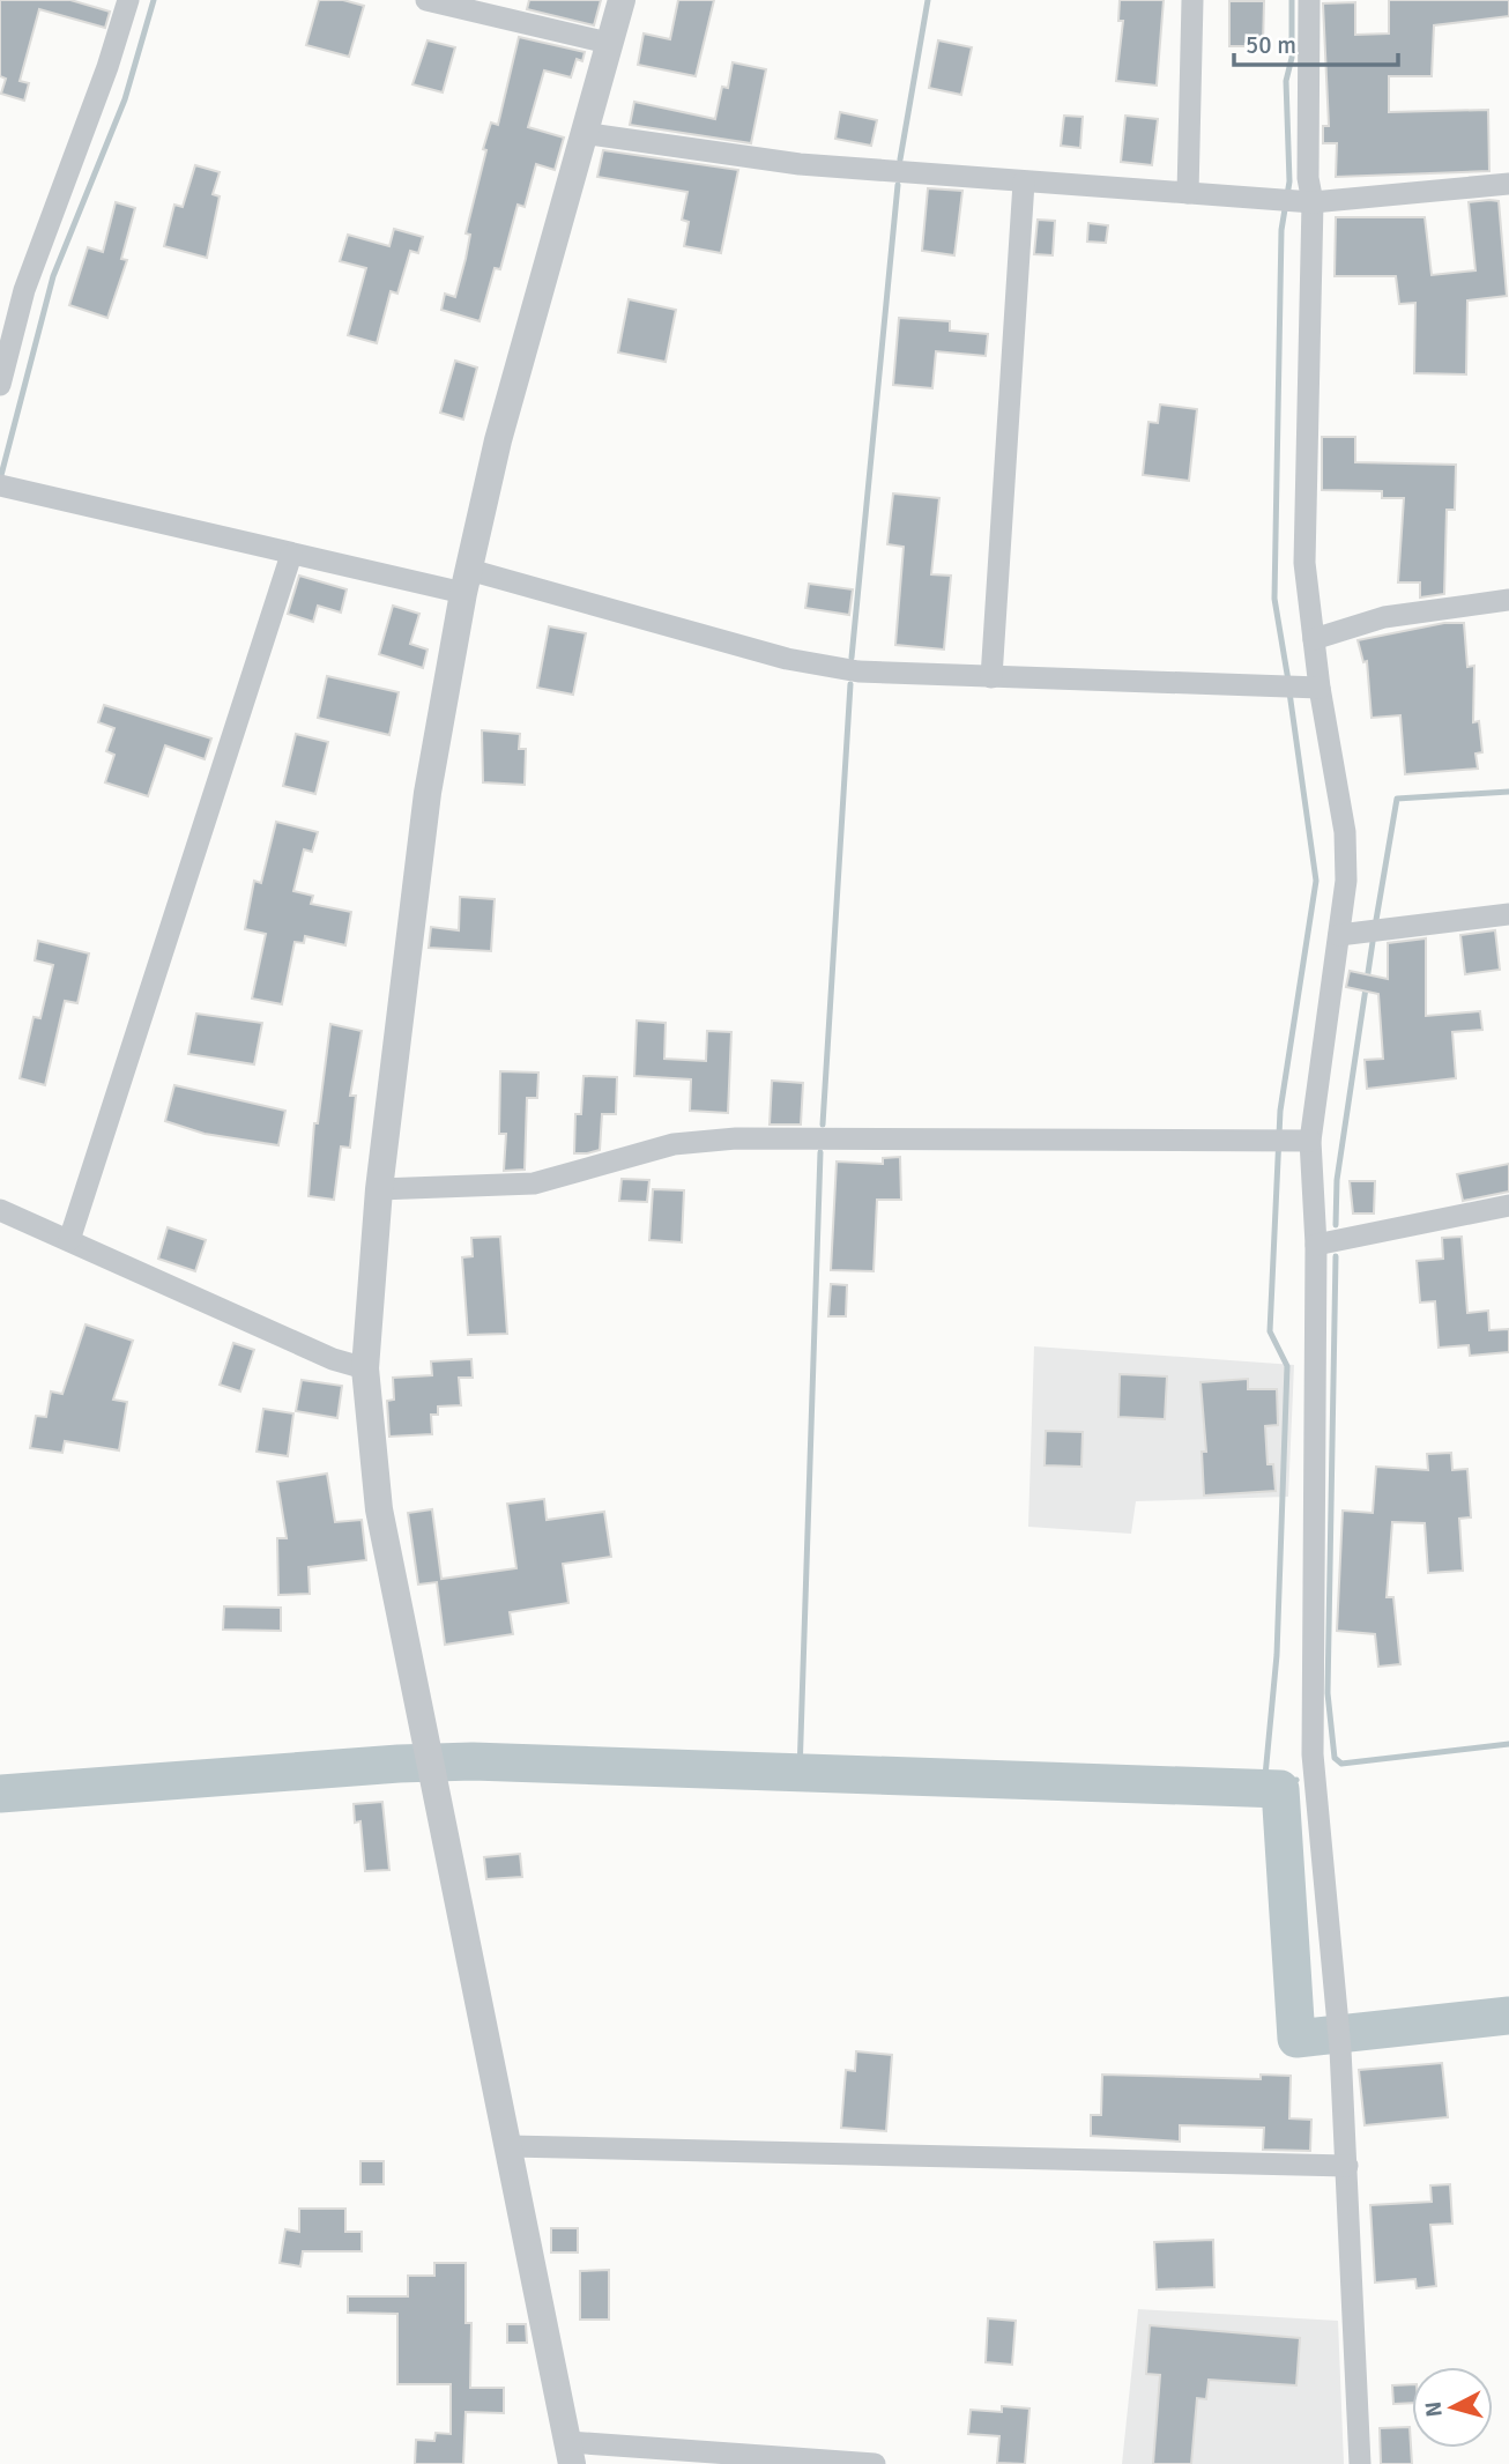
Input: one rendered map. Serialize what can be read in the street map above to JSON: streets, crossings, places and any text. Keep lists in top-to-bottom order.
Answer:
{
  "scale_bar": "50 m",
  "north": "left"
}
